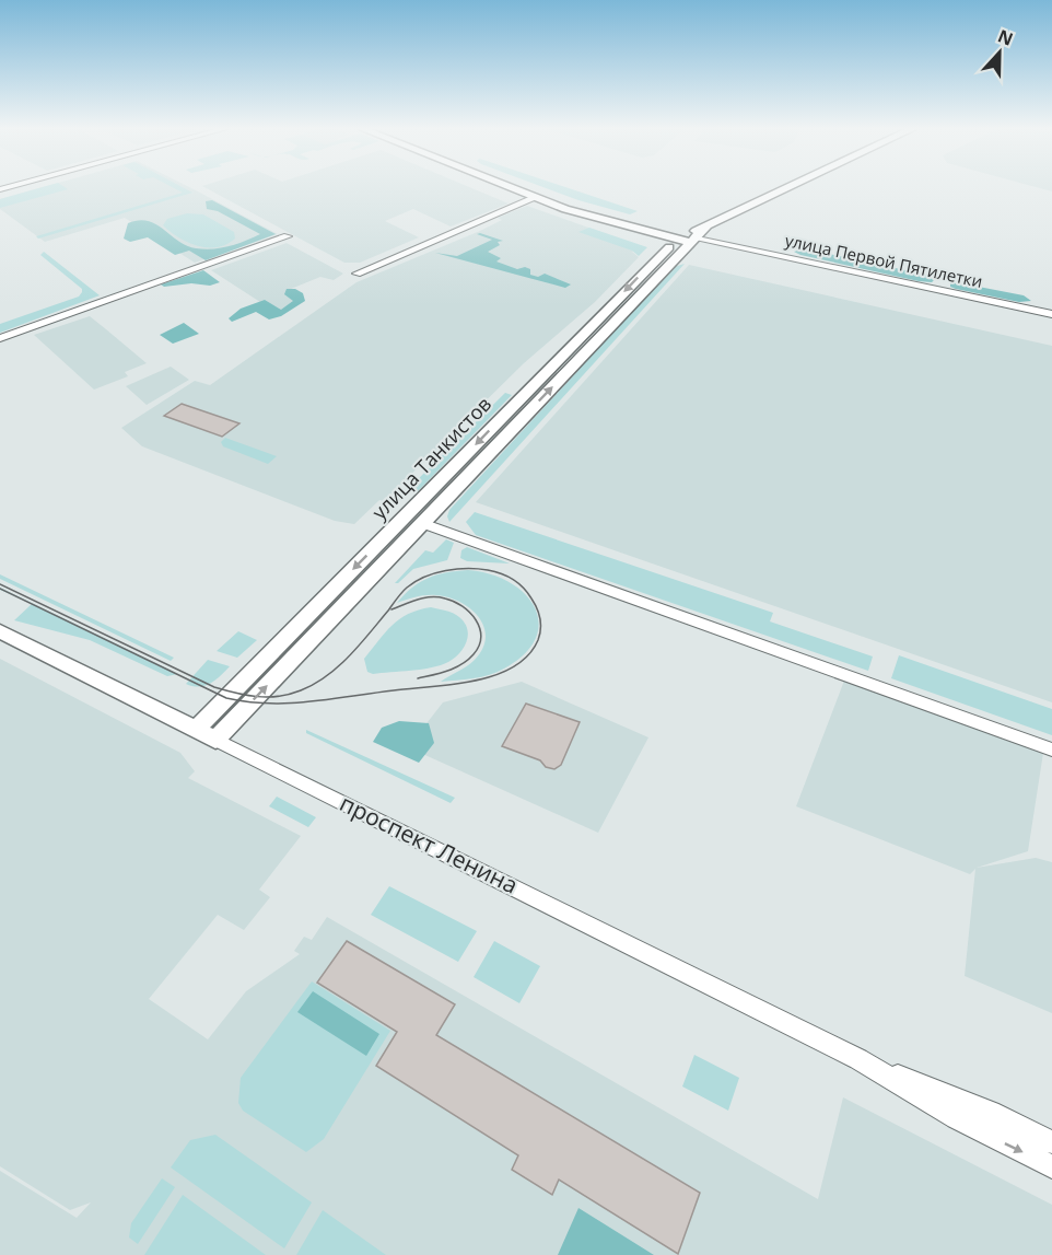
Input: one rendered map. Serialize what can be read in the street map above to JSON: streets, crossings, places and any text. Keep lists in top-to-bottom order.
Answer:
{
  "streets": {
    "main road": ["улица Первой Пятилетки", "улица Танкистов", "проспект Ленина"]
  },
  "crossings": [
    ["улица Первой Пятилетки", "улица Танкистов"],
    ["улица Танкистов", "проспект Ленина"]
  ],
  "north": "top"
}
